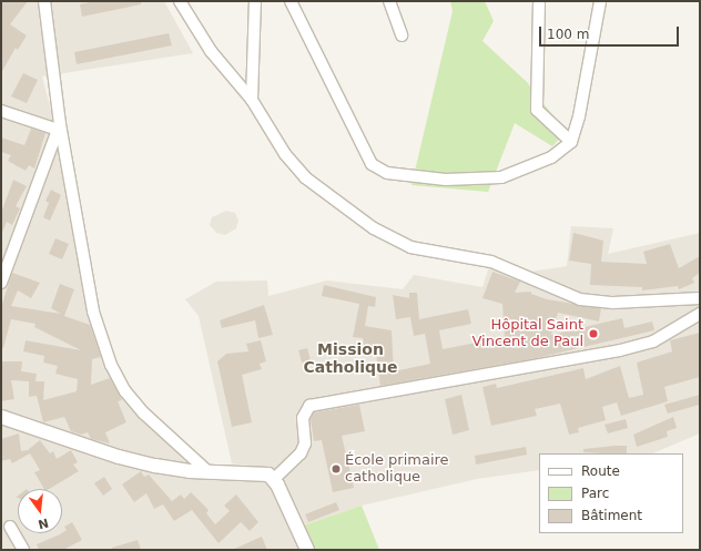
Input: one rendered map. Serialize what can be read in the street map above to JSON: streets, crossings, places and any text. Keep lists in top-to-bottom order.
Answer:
{
  "districts": ["Mission Catholique"],
  "places": ["Hôpital Saint Vincent de Paul", "École primaire catholique"],
  "legend": ["Route", "Parc", "Bâtiment"],
  "scale_bar": "100 m",
  "north": "bottom"
}
